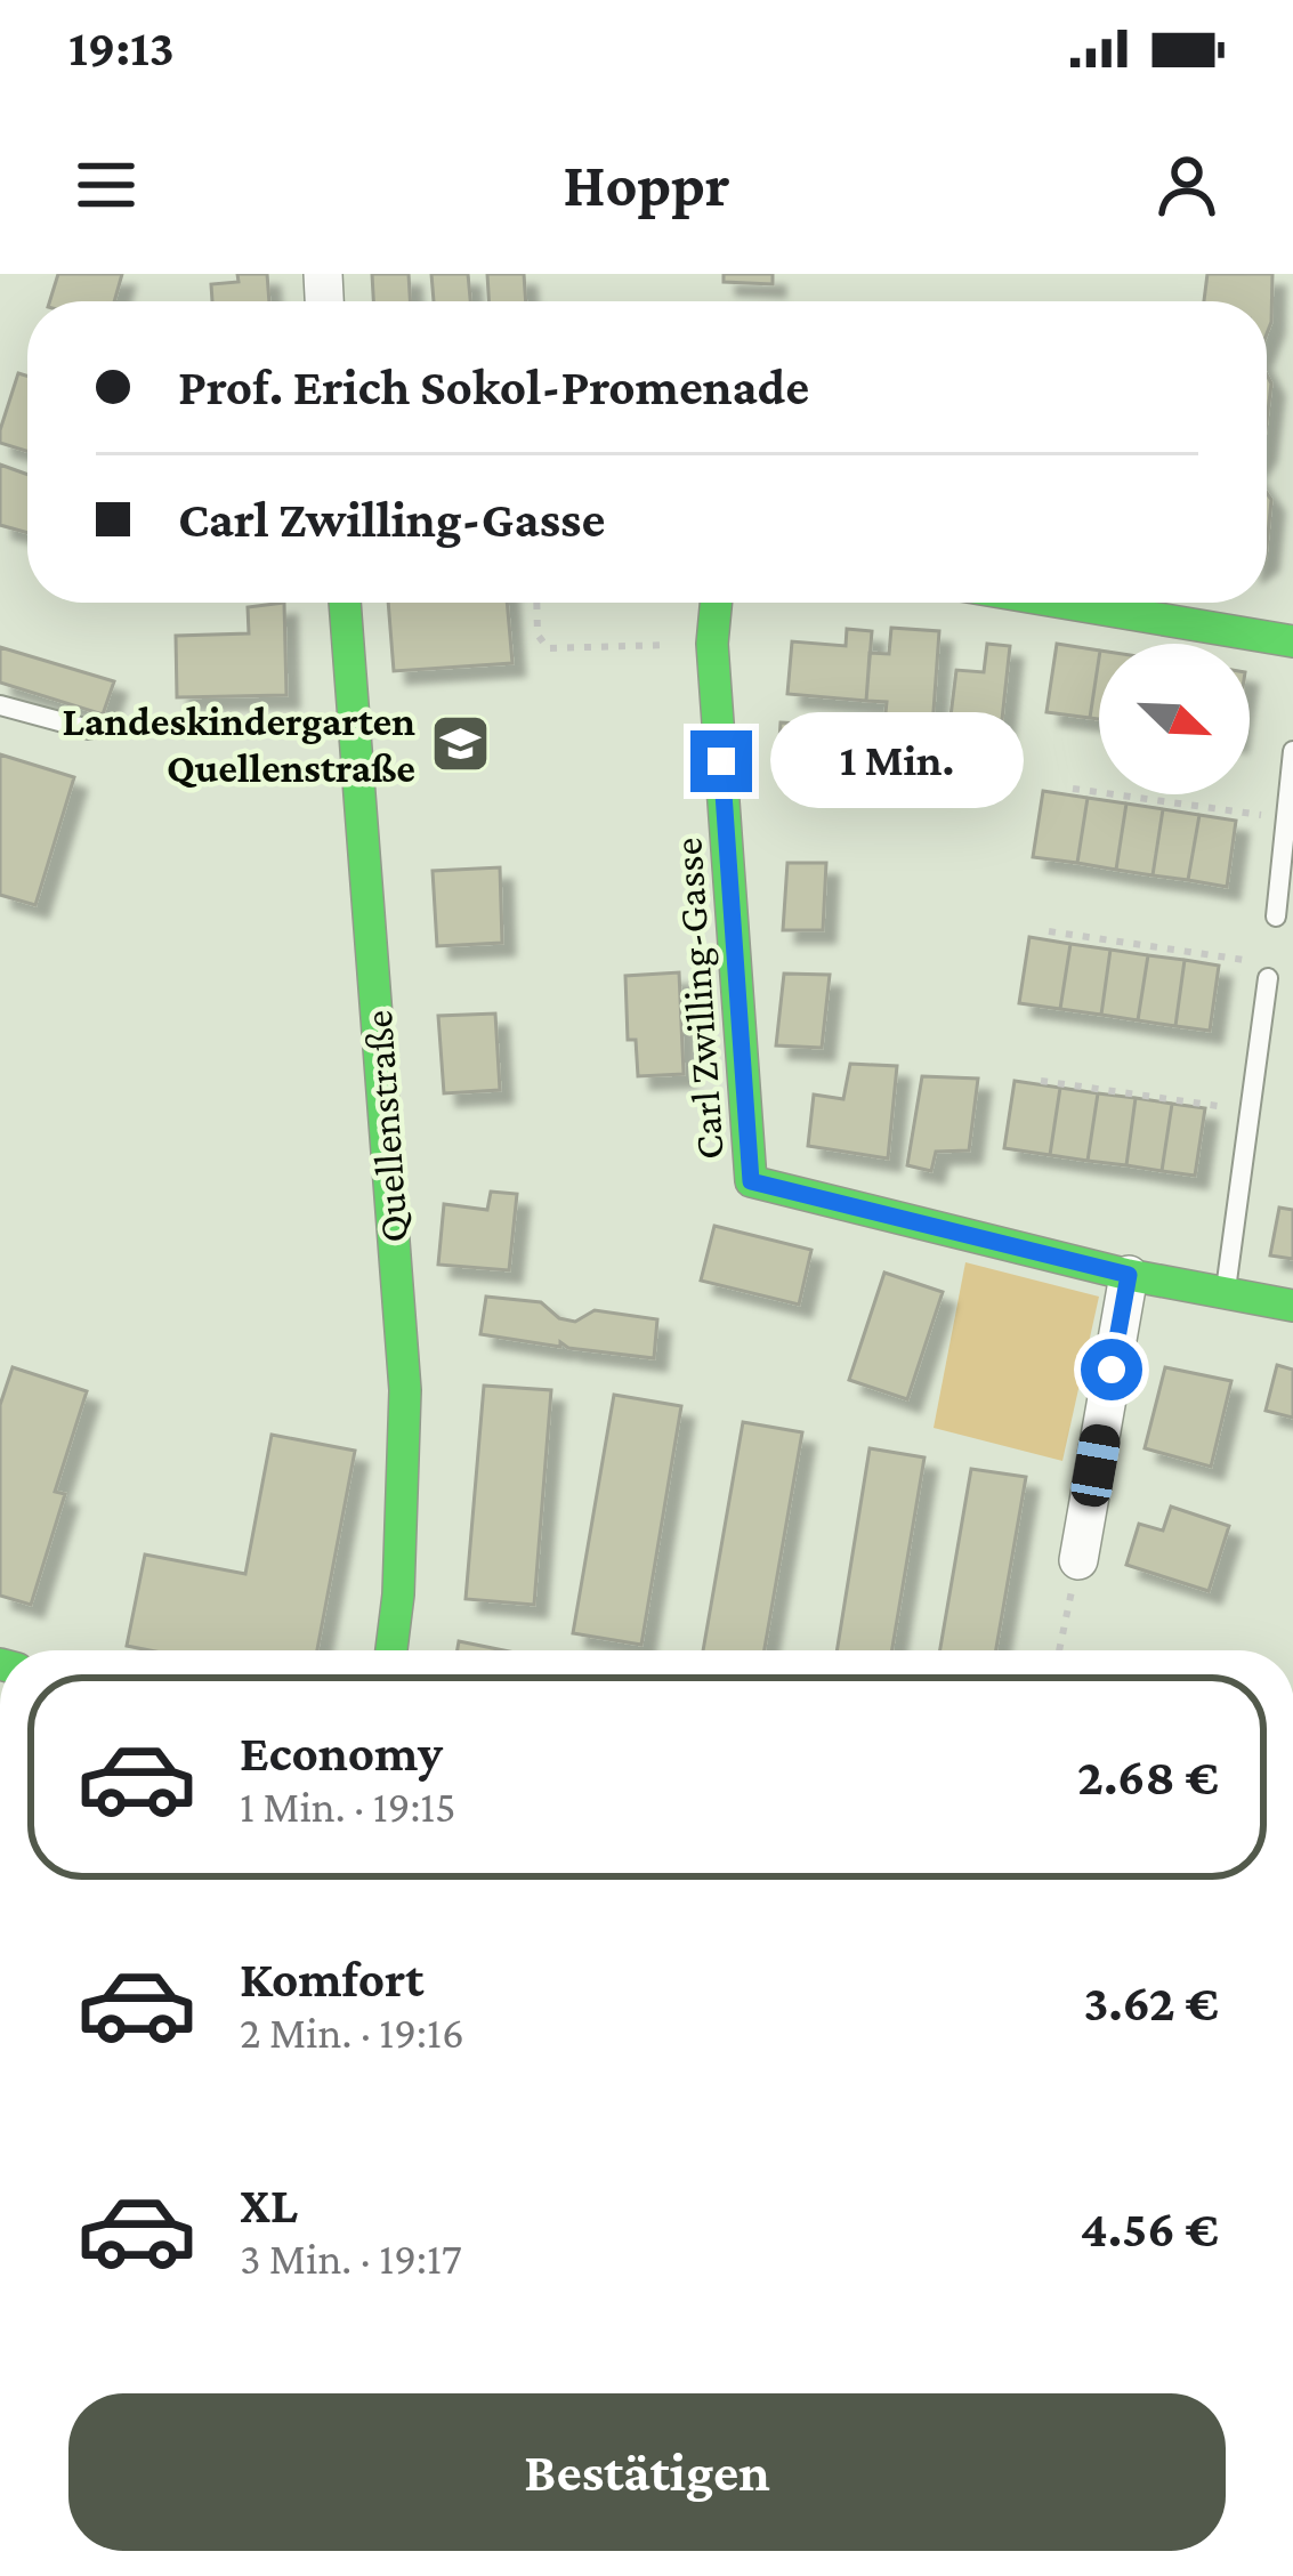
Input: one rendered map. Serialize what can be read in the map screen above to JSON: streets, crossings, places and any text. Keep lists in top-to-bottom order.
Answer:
{
  "streets": {
    "street": ["Carl Zwilling-Gasse", "Quellenstraße"]
  },
  "places": {
    "school or university": ["Landeskindergarten Quellenstraße"]
  },
  "north": "bottom right",
  "page": {
    "status": "19:13",
    "header": "Hoppr",
    "banner": ["Prof. Erich Sokol-Promenade", "Carl Zwilling-Gasse"],
    "bubble": "1 Min.",
    "list": [
      {
        "name": "Economy",
        "note": "1 Min. · 19:15",
        "value": "2.68 €"
      },
      {
        "name": "Komfort",
        "note": "2 Min. · 19:16",
        "value": "3.62 €"
      },
      {
        "name": "XL",
        "note": "3 Min. · 19:17",
        "value": "4.56 €"
      }
    ],
    "buttons": "Bestätigen"
  }
}
